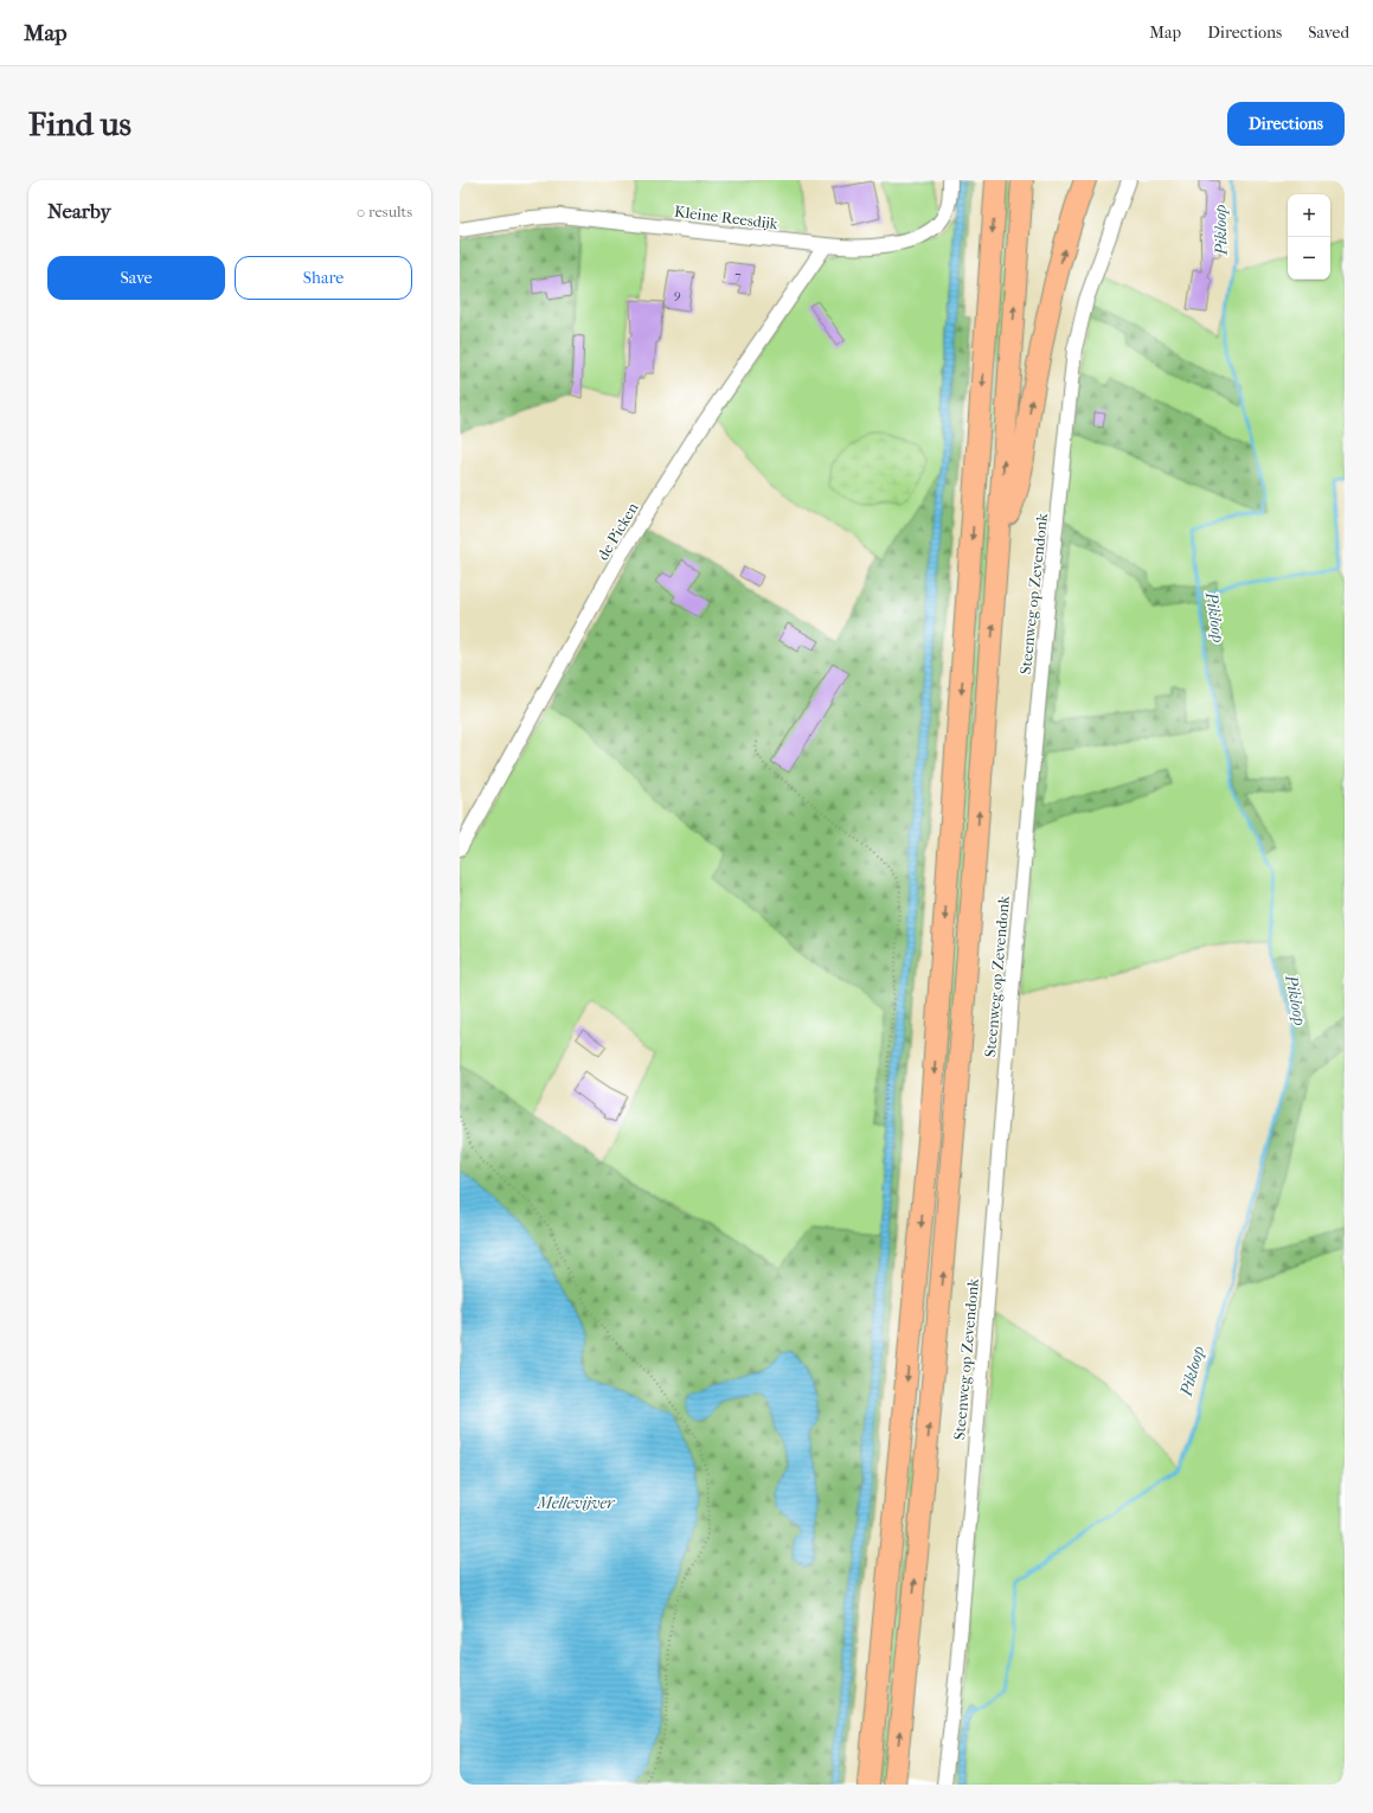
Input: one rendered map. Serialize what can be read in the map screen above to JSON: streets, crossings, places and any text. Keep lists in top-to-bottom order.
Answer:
{
  "streets": {
    "street": ["Kleine Reesdijk", "de Picken", "Steenweg op Zevendonk"]
  },
  "crossings": [
    ["Kleine Reesdijk", "de Picken"]
  ],
  "water": ["Pikloop", "Mellevijver"],
  "house_numbers": ["7", "9"],
  "page": {
    "header": "Map",
    "nav": ["Map", "Directions", "Saved"],
    "buttons": [
      "Directions",
      ["Save", "Share"]
    ],
    "title": "Find us",
    "heading": ["Nearby", "0 results"],
    "map_buttons": ["+", "−"]
  }
}
